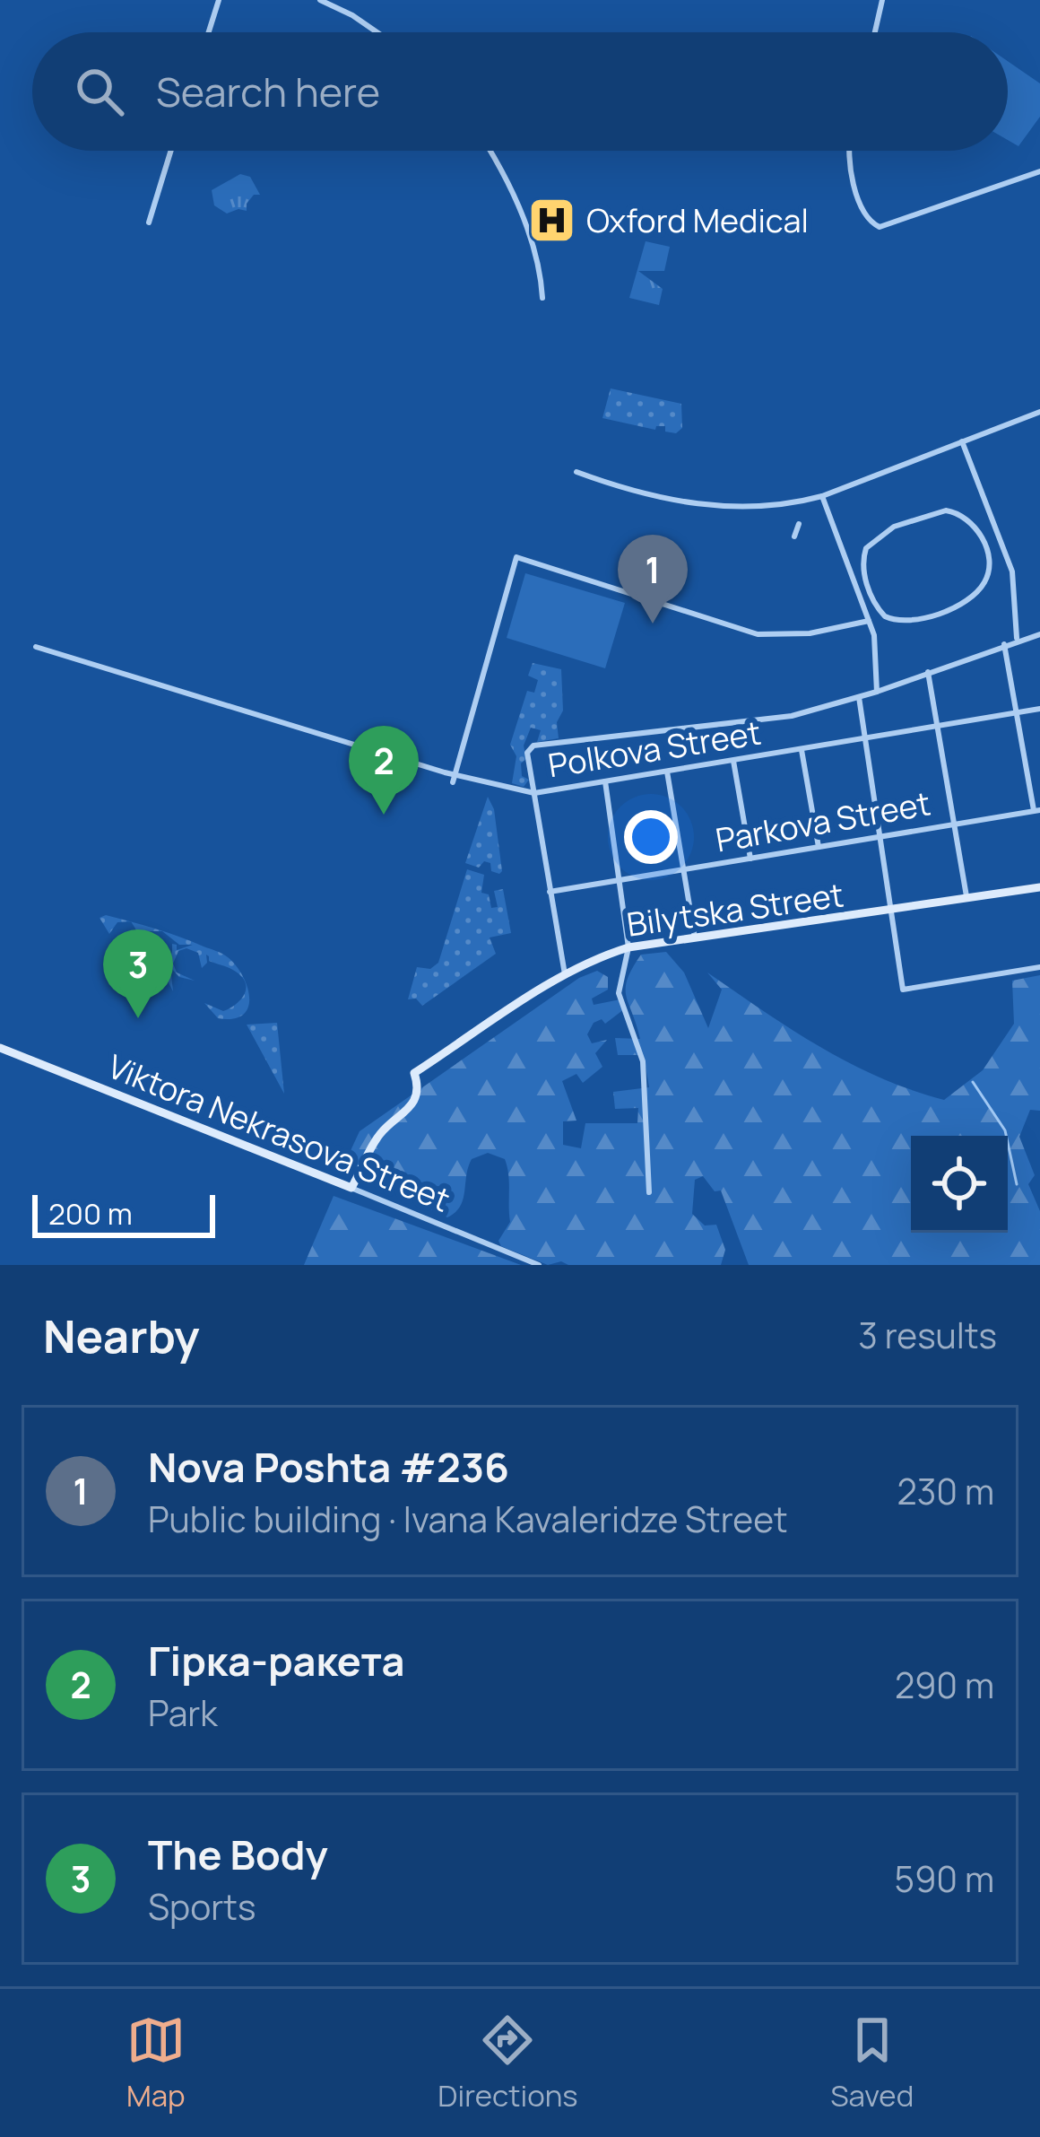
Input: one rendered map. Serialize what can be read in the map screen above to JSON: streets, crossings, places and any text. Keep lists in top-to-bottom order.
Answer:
{
  "streets": {
    "main road": ["Bilytska Street", "Viktora Nekrasova Street"],
    "street": ["Polkova Street", "Parkova Street"]
  },
  "crossings": [
    ["Bilytska Street", "Viktora Nekrasova Street"]
  ],
  "places": {
    "hospital": ["Oxford Medical"]
  },
  "scale_bar": "200 m",
  "page": {
    "search": "Search here",
    "pins": ["1", "2", "3"],
    "scale": "200 m",
    "heading": ["Nearby", "3 results"],
    "list": [
      {
        "mark": "1",
        "name": "Nova Poshta #236",
        "note": "Public building · Ivana Kavaleridze Street",
        "value": "230 m"
      },
      {
        "mark": "2",
        "name": "Гірка-ракета",
        "note": "Park",
        "value": "290 m"
      },
      {
        "mark": "3",
        "name": "The Body",
        "note": "Sports",
        "value": "590 m"
      }
    ],
    "nav": ["Map", "Directions", "Saved"]
  }
}
